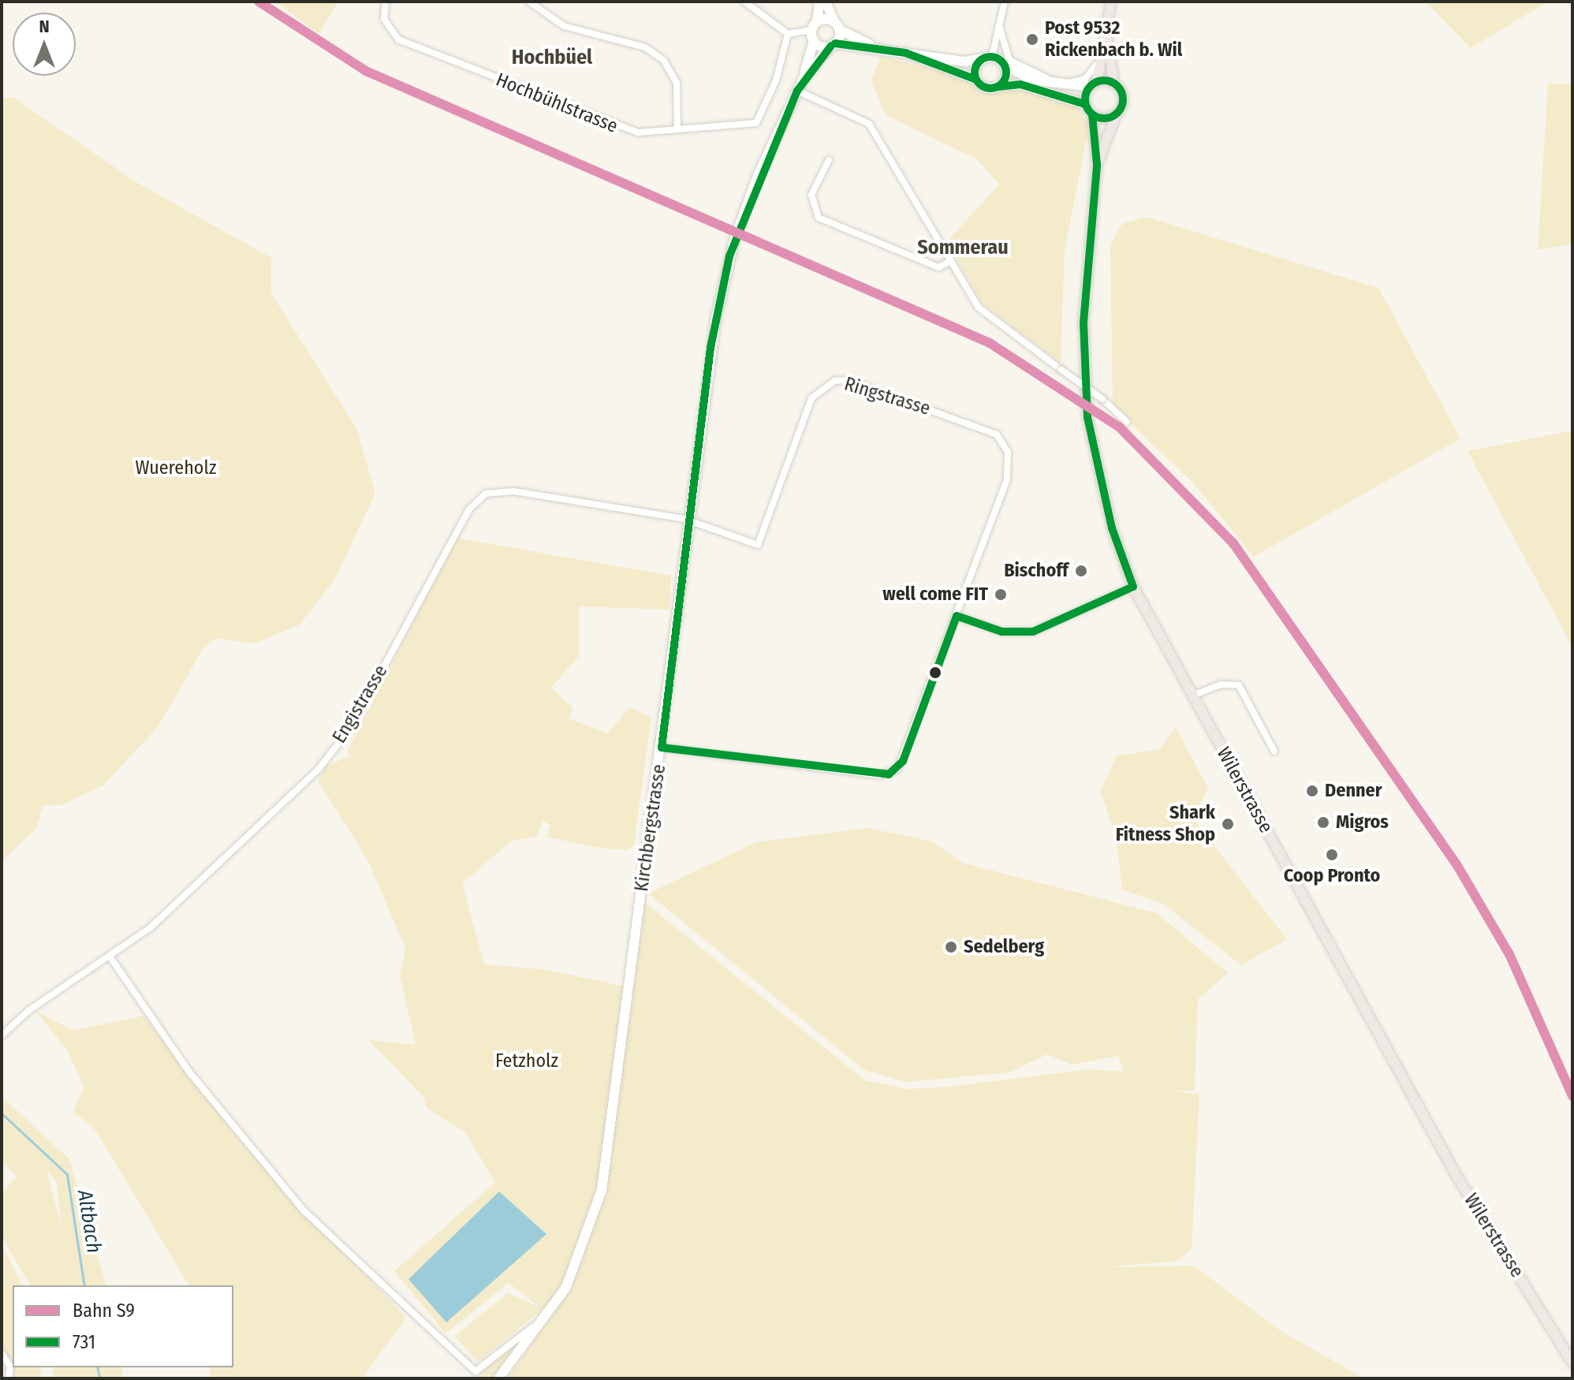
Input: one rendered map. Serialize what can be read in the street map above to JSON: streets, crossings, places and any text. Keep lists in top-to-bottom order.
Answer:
{
  "streets": {
    "main road": ["Wilerstrasse", "Kirchbergstrasse"],
    "street": ["Hochbühlstrasse", "Ringstrasse", "Engistrasse"]
  },
  "crossings": [
    ["Ringstrasse", "Engistrasse"],
    ["Ringstrasse", "Kirchbergstrasse"],
    ["Engistrasse", "Kirchbergstrasse"]
  ],
  "districts": ["Hochbüel", "Sommerau"],
  "water": ["Altbach"],
  "parks": ["Wuereholz", "Fetzholz"],
  "places": [
    "Post 9532 Rickenbach b. Wil",
    "Bischoff",
    "well come FIT",
    "Denner",
    "Migros",
    "Shark Fitness Shop",
    "Coop Pronto",
    "Sedelberg"
  ],
  "lines": ["rail line S9", "transit line 731"],
  "legend": ["Bahn S9", "731"],
  "north": "top"
}
